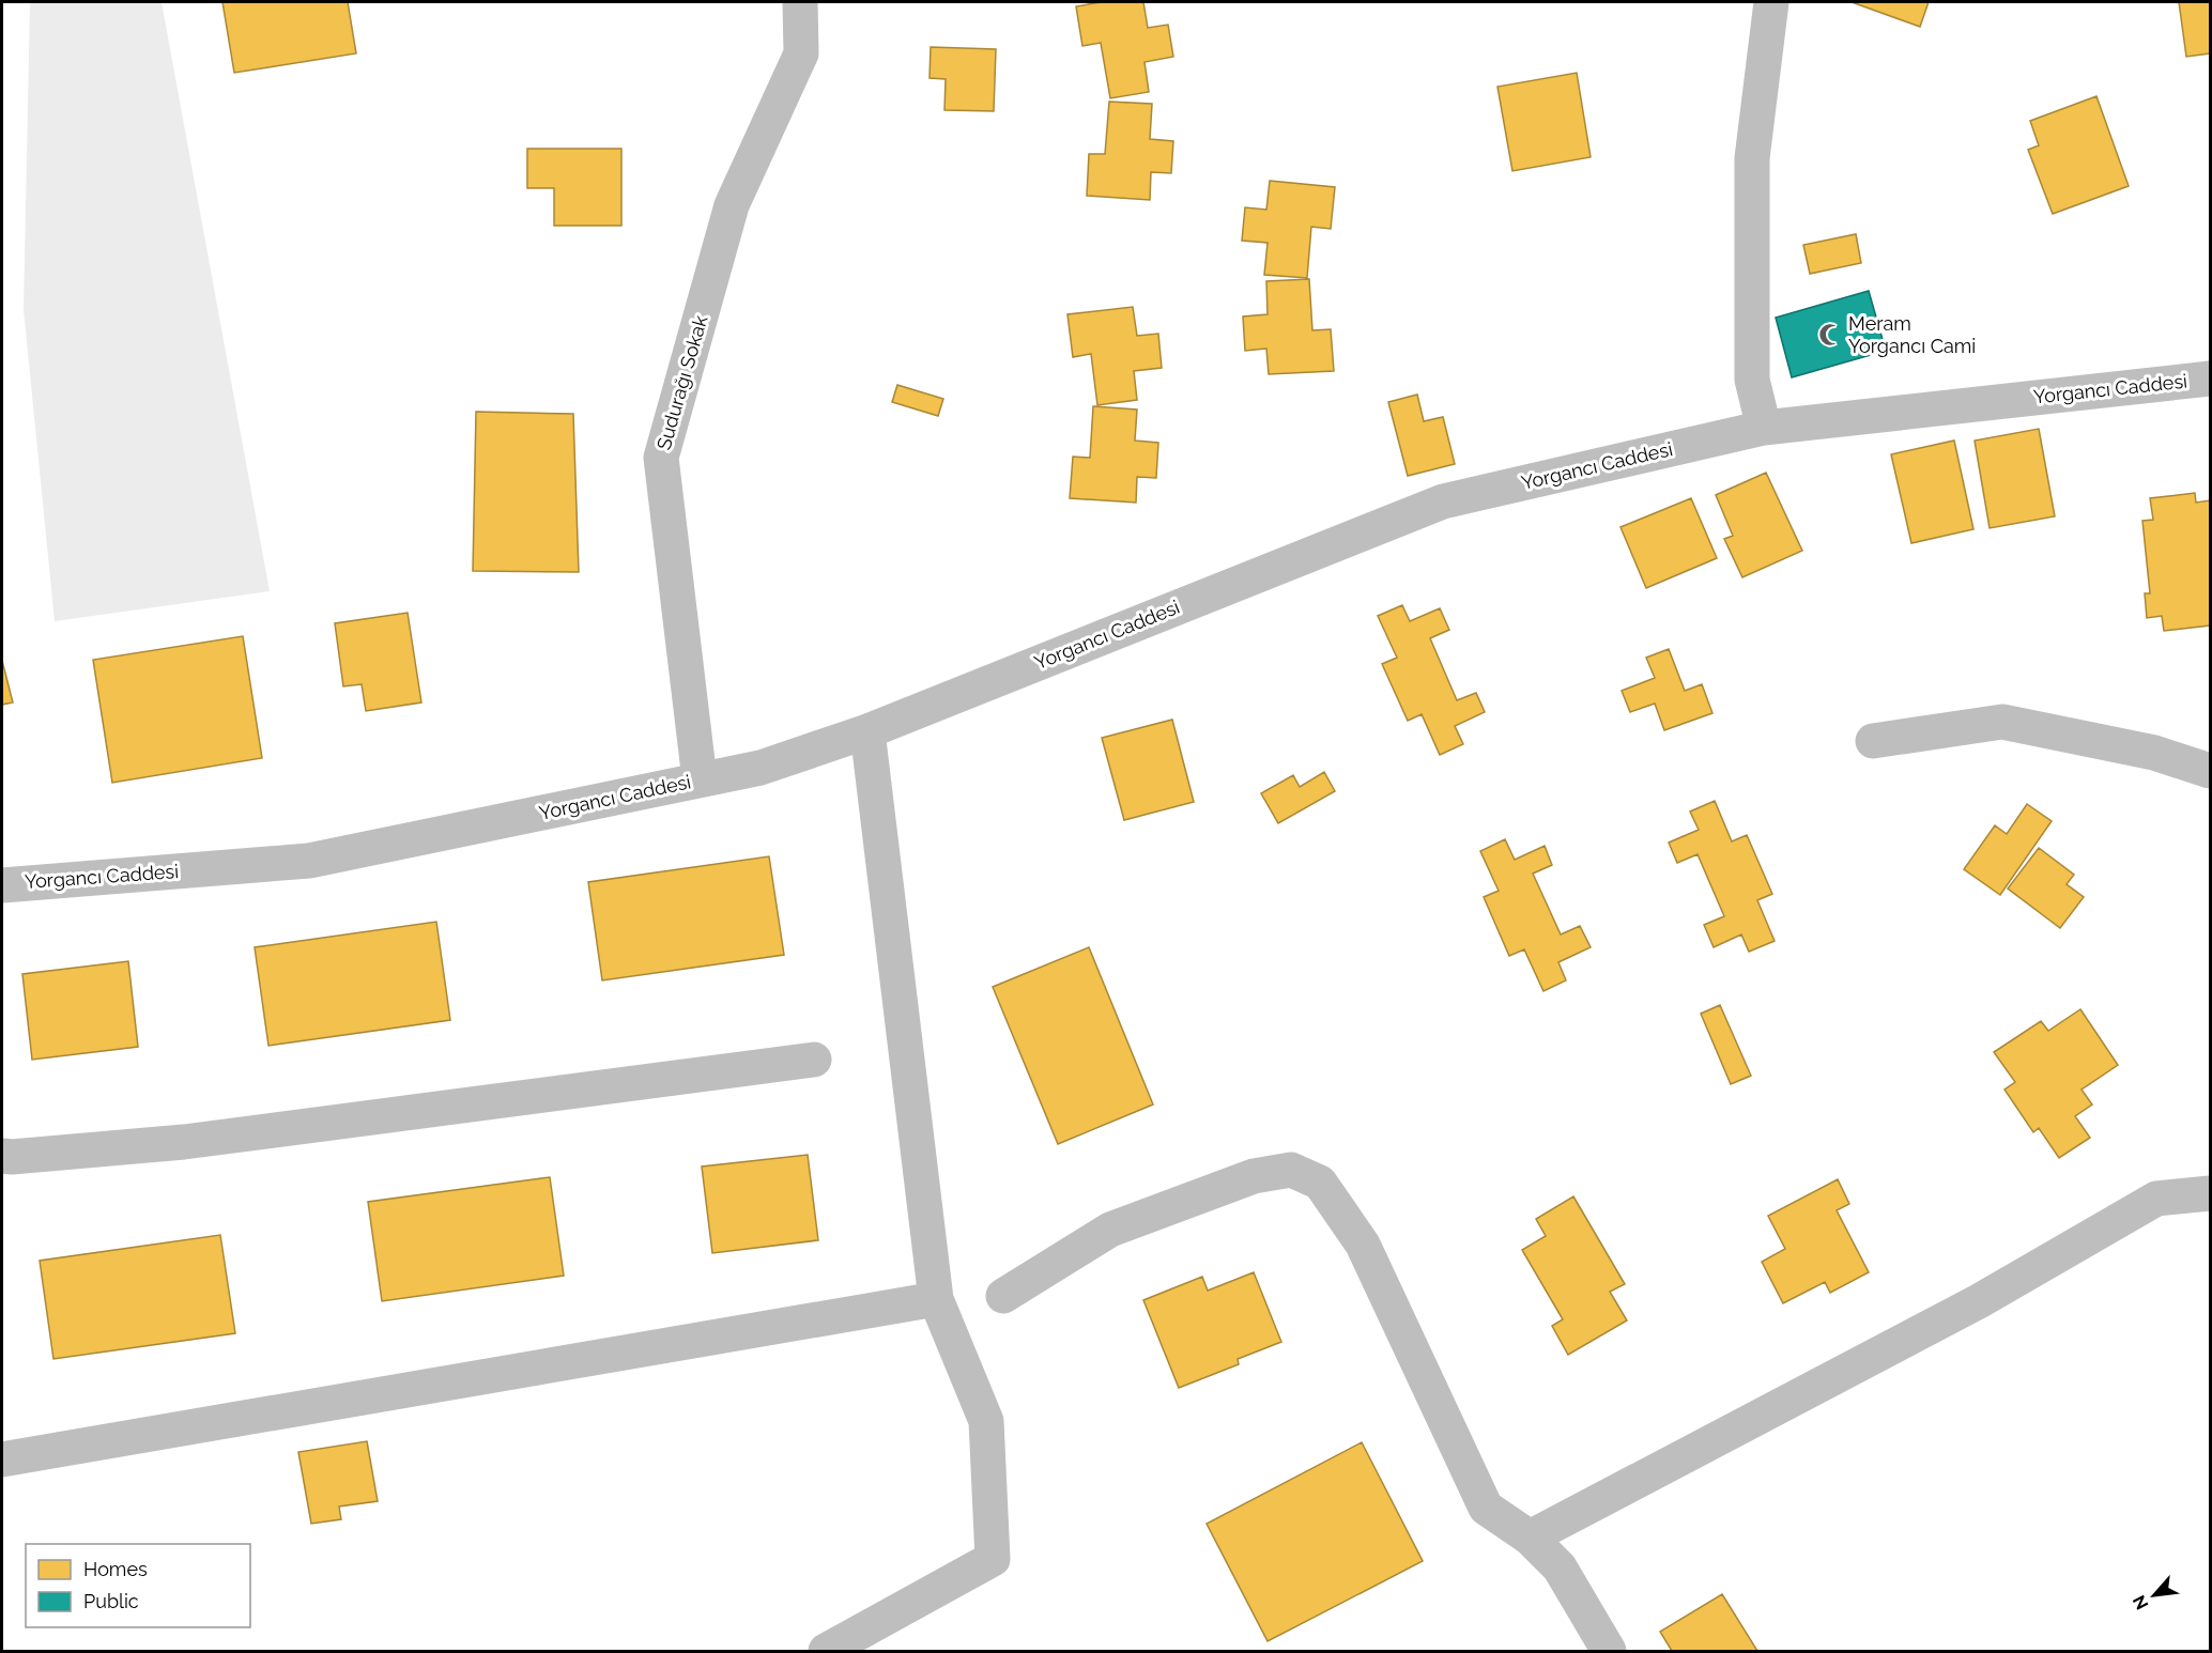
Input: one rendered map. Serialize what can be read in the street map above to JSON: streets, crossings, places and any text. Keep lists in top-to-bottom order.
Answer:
{
  "streets": {
    "street": ["Sudurağı Sokak", "Yorgancı Caddesi"]
  },
  "crossings": [
    ["Sudurağı Sokak", "Yorgancı Caddesi"]
  ],
  "places": {
    "mosque": ["Meram Yorgancı Cami"]
  },
  "legend": ["Homes", "Public"],
  "north": "bottom left"
}
